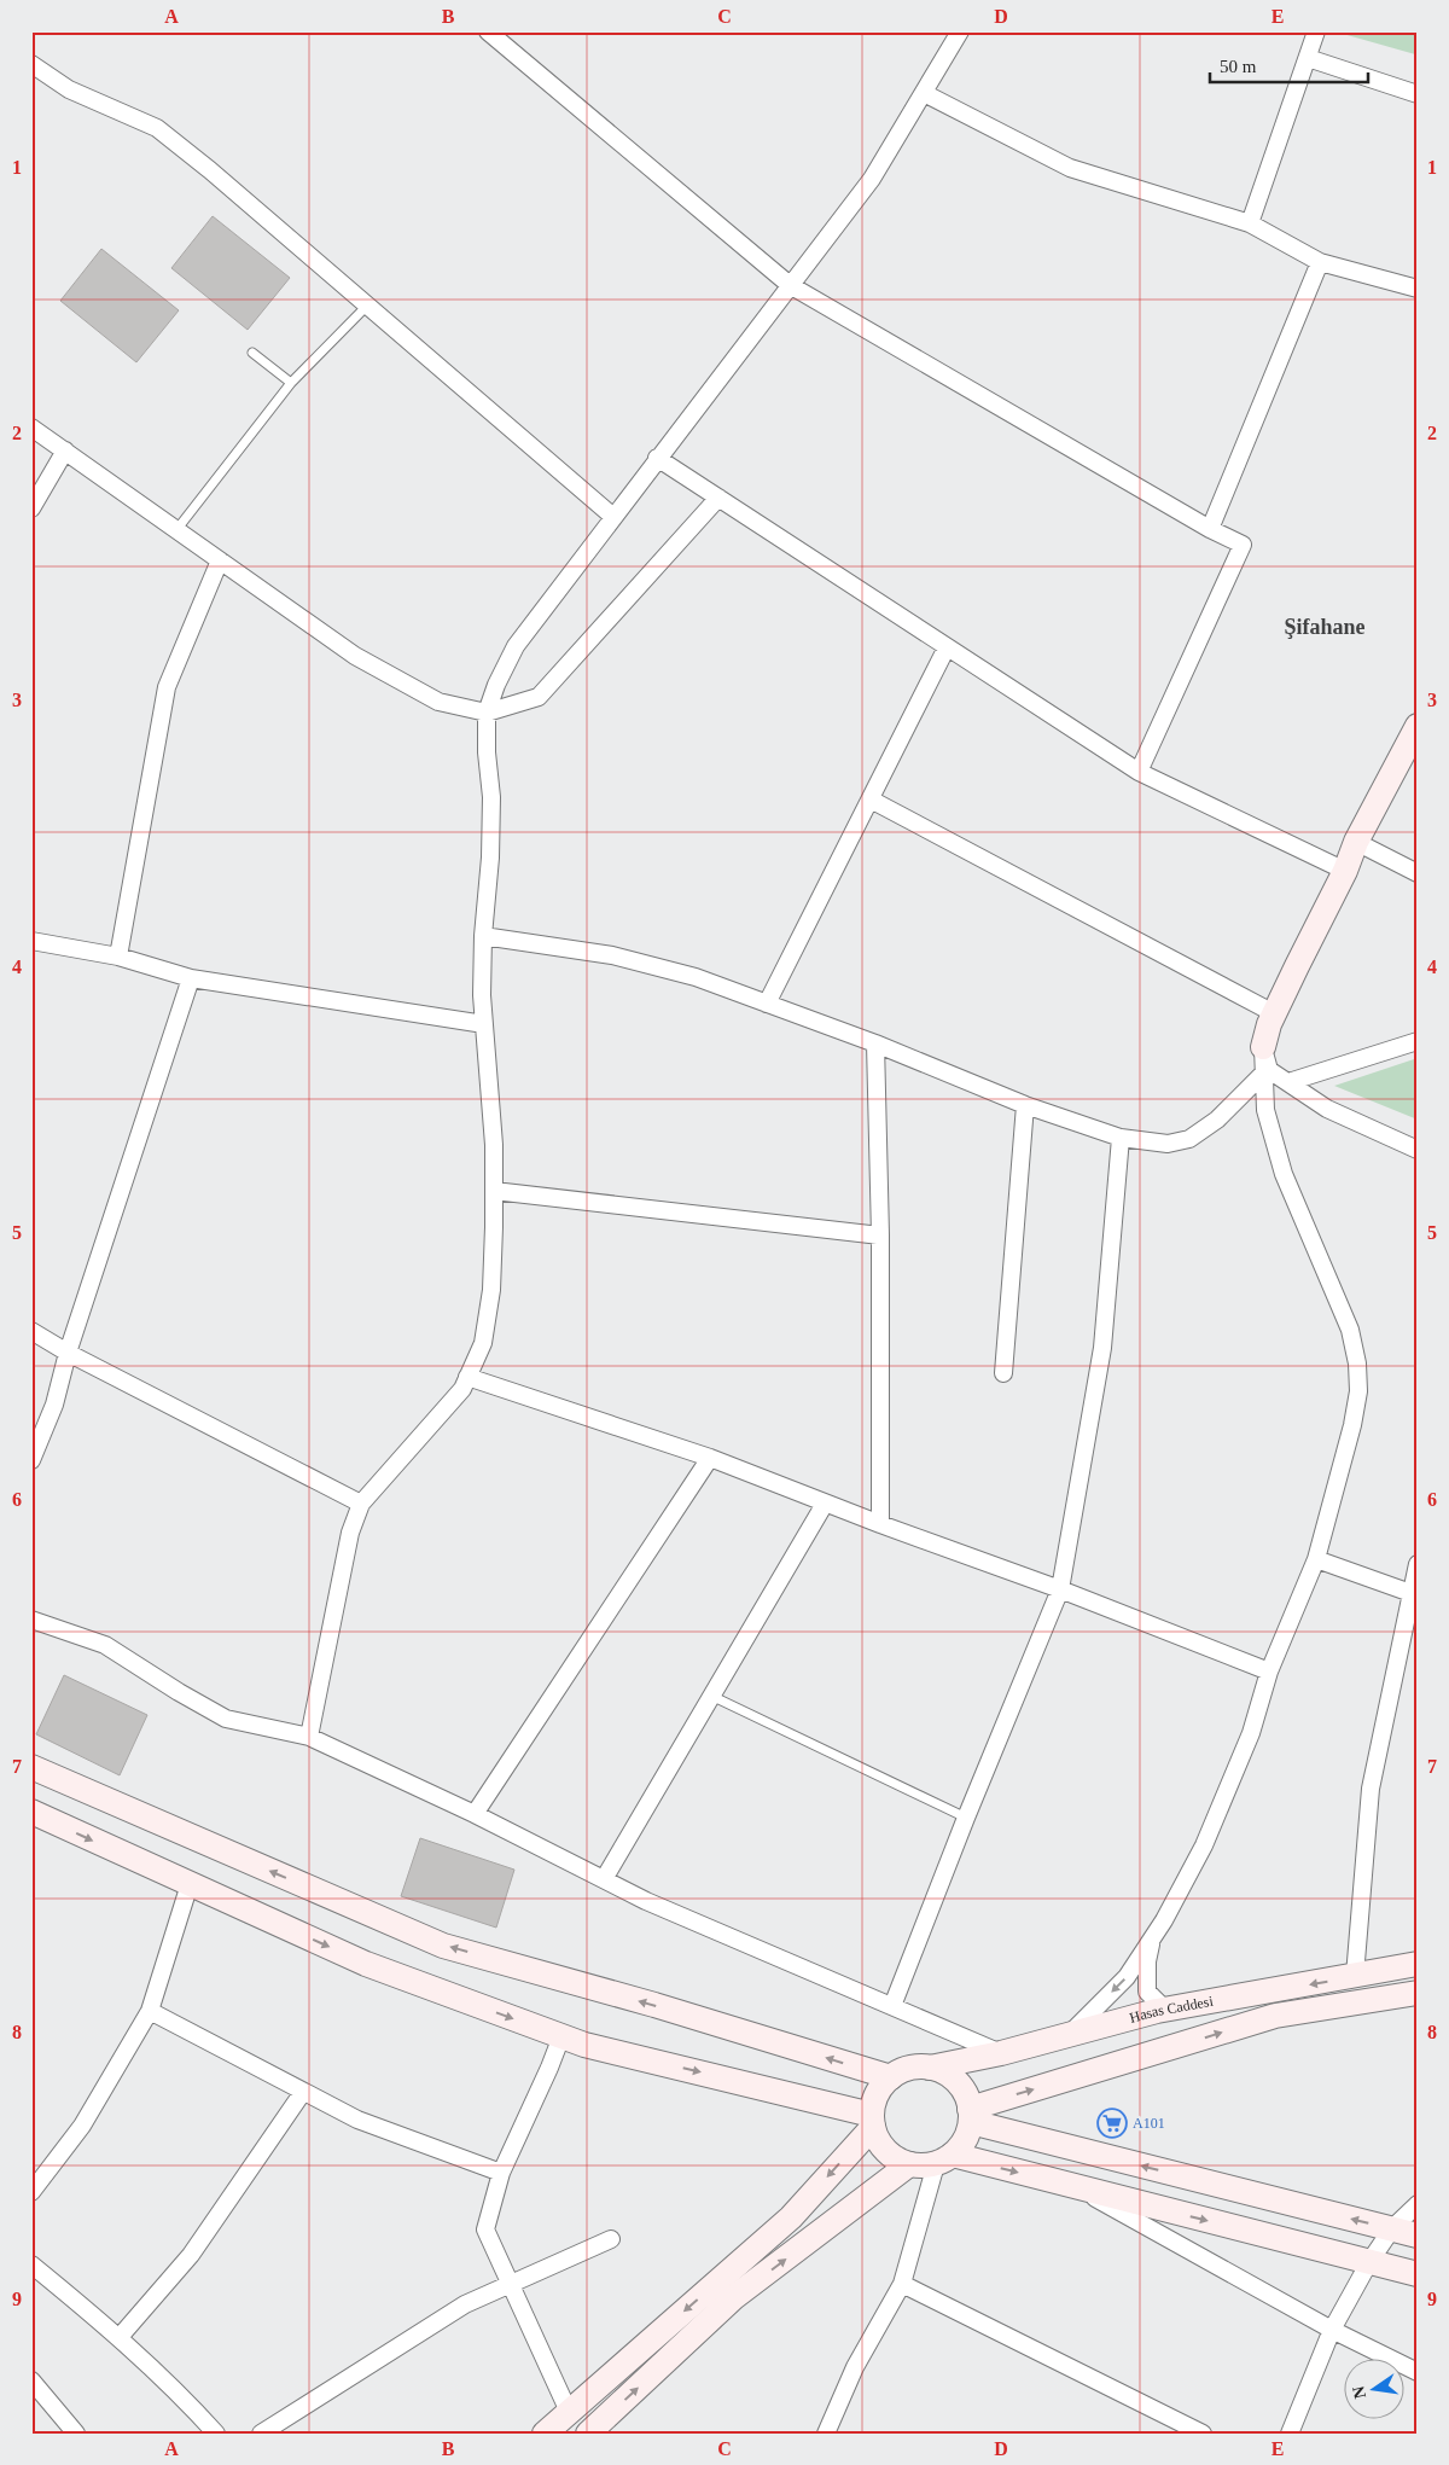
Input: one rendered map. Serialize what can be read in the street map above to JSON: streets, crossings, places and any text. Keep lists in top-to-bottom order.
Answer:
{
  "streets": {
    "main road": ["Hasas Caddesi"]
  },
  "districts": ["Şifahane"],
  "places": {
    "supermarket": ["A101"]
  },
  "scale_bar": "50 m",
  "north": "left",
  "grid": {
    "columns": [
      "A",
      "B",
      "C",
      "D",
      "E"
    ],
    "rows": [
      "1",
      "2",
      "3",
      "4",
      "5",
      "6",
      "7",
      "8",
      "9"
    ]
  }
}
